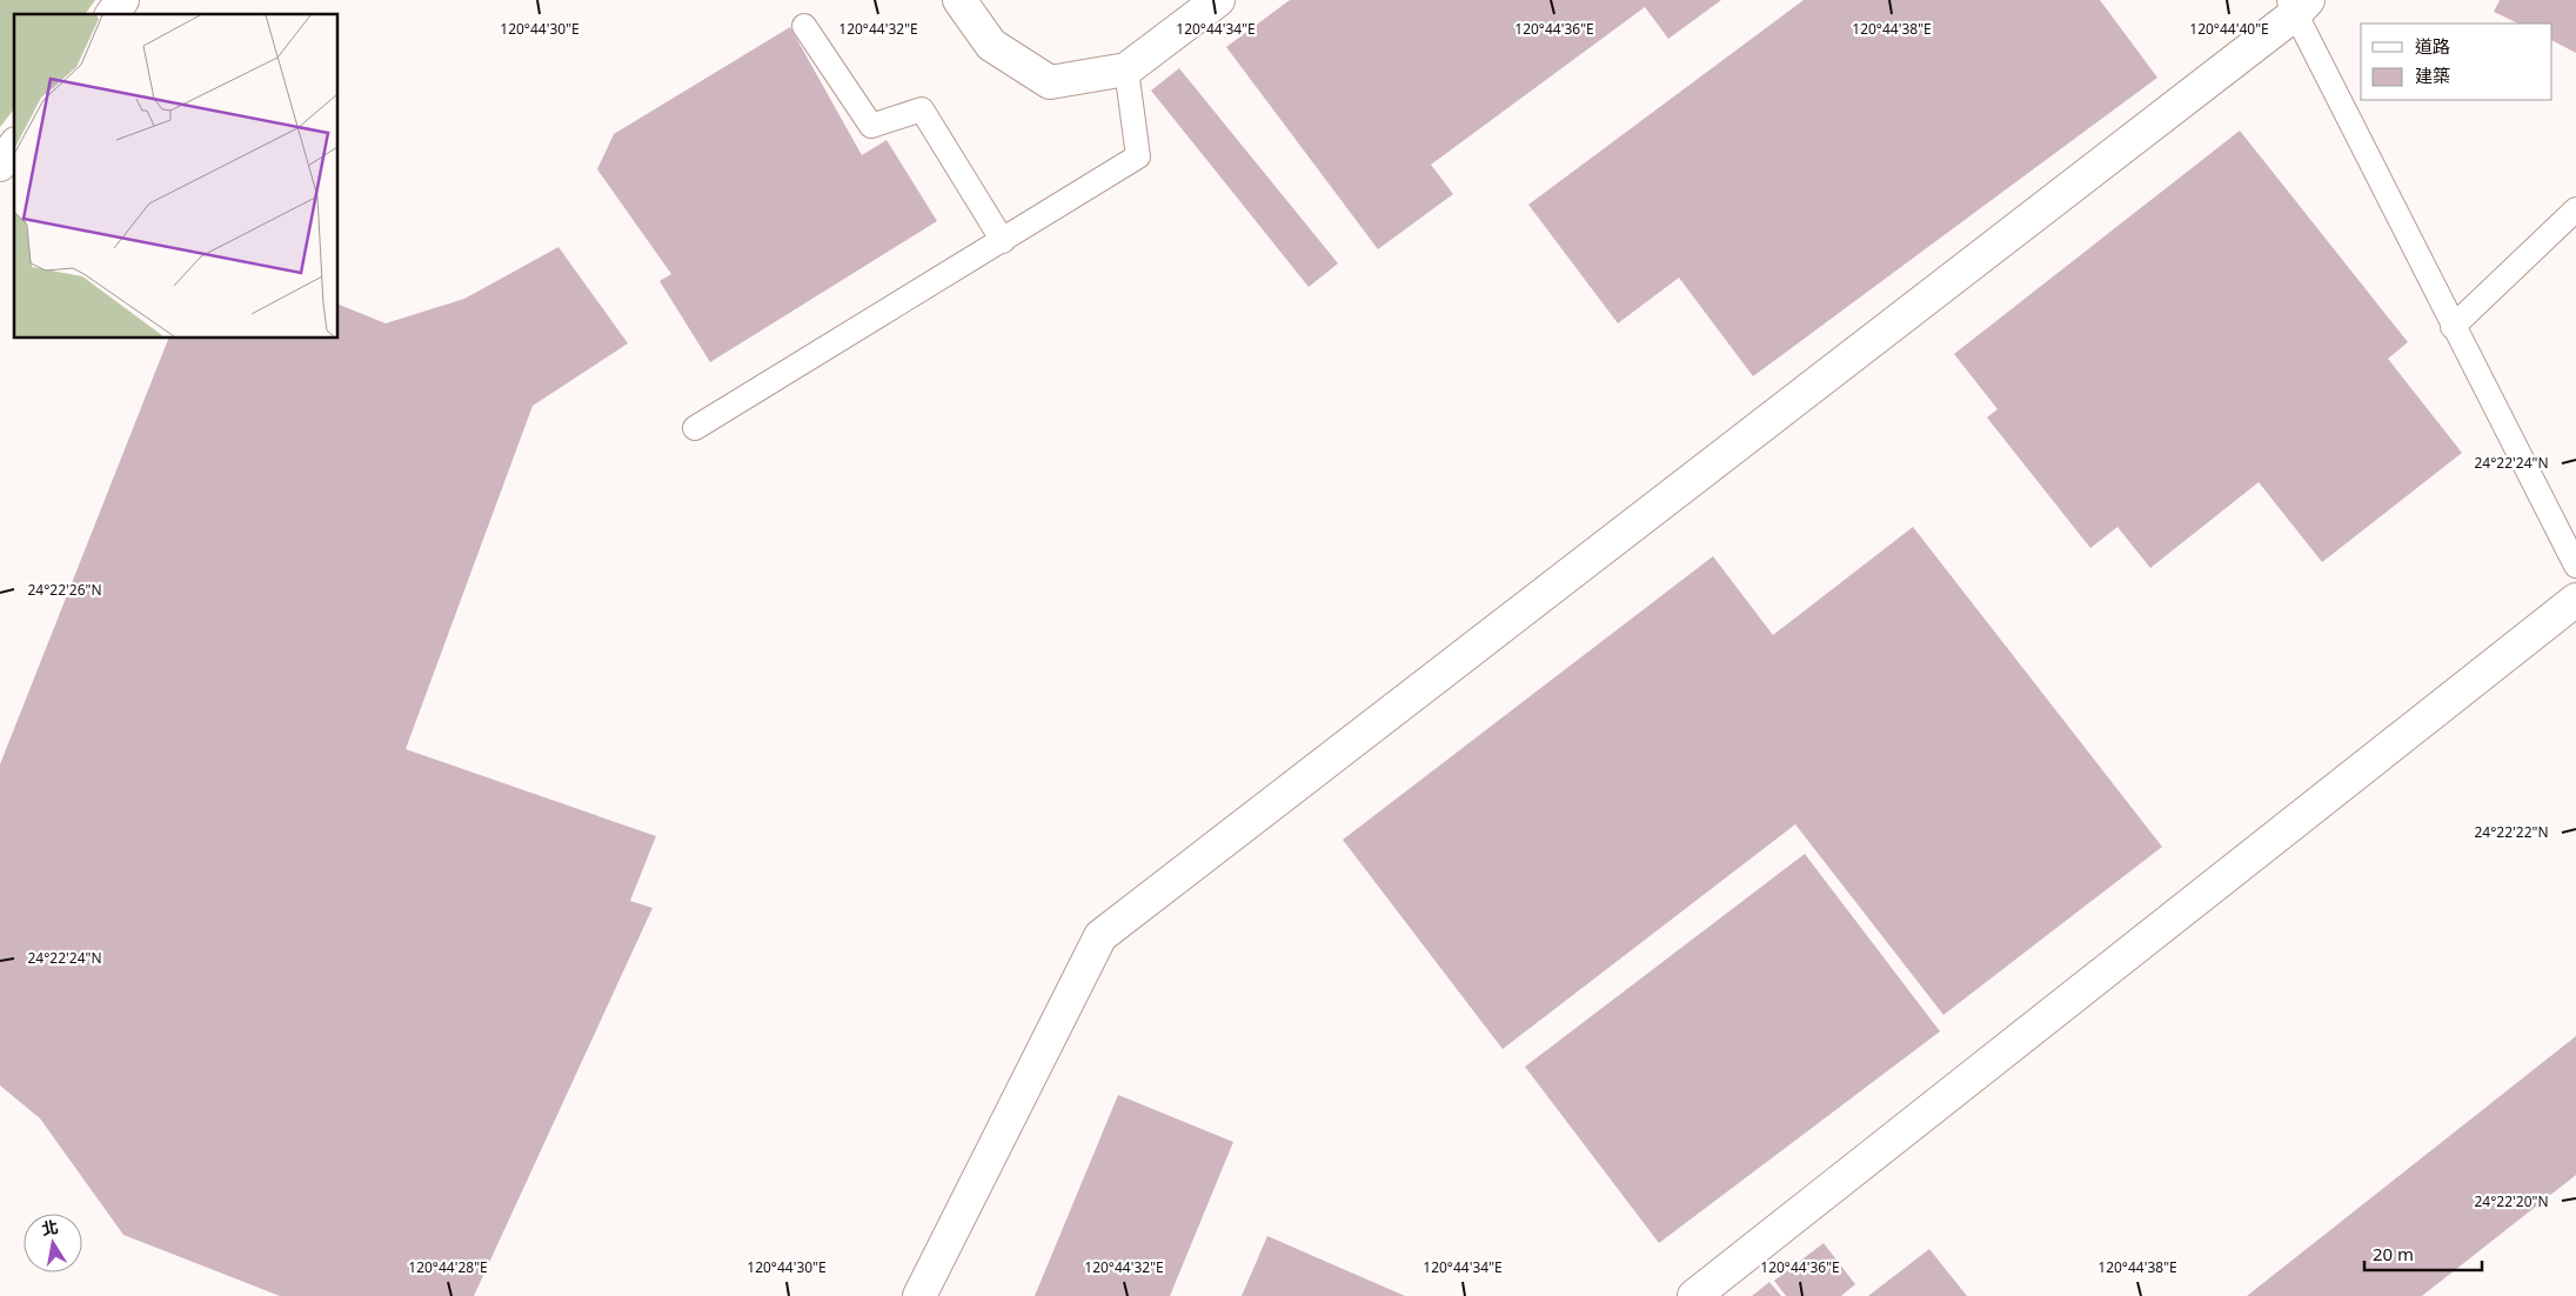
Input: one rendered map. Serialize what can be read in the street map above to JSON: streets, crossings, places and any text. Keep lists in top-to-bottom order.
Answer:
{
  "legend": ["道路", "建築"],
  "scale_bar": "20 m",
  "north": "top",
  "coordinates": [
    "120°44'30\"E",
    "120°44'32\"E",
    "120°44'34\"E",
    "120°44'36\"E",
    "120°44'38\"E",
    "120°44'40\"E",
    "24°22'24\"N",
    "24°22'26\"N",
    "24°22'22\"N",
    "24°22'20\"N",
    "120°44'28\"E"
  ]
}
